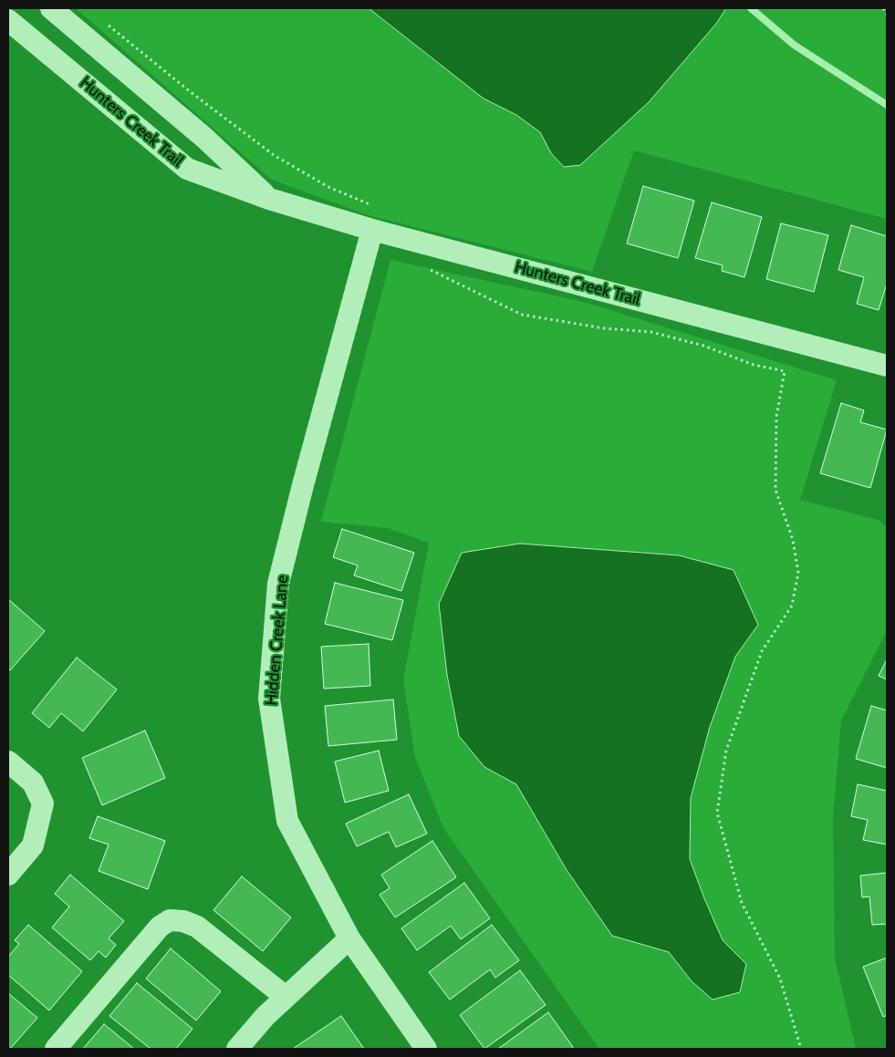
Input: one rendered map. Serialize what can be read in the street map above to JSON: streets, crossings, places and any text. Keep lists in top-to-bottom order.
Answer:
{
  "streets": {
    "street": ["Hunters Creek Trail", "Hidden Creek Lane"]
  },
  "crossings": [
    ["Hunters Creek Trail", "Hidden Creek Lane"]
  ]
}
